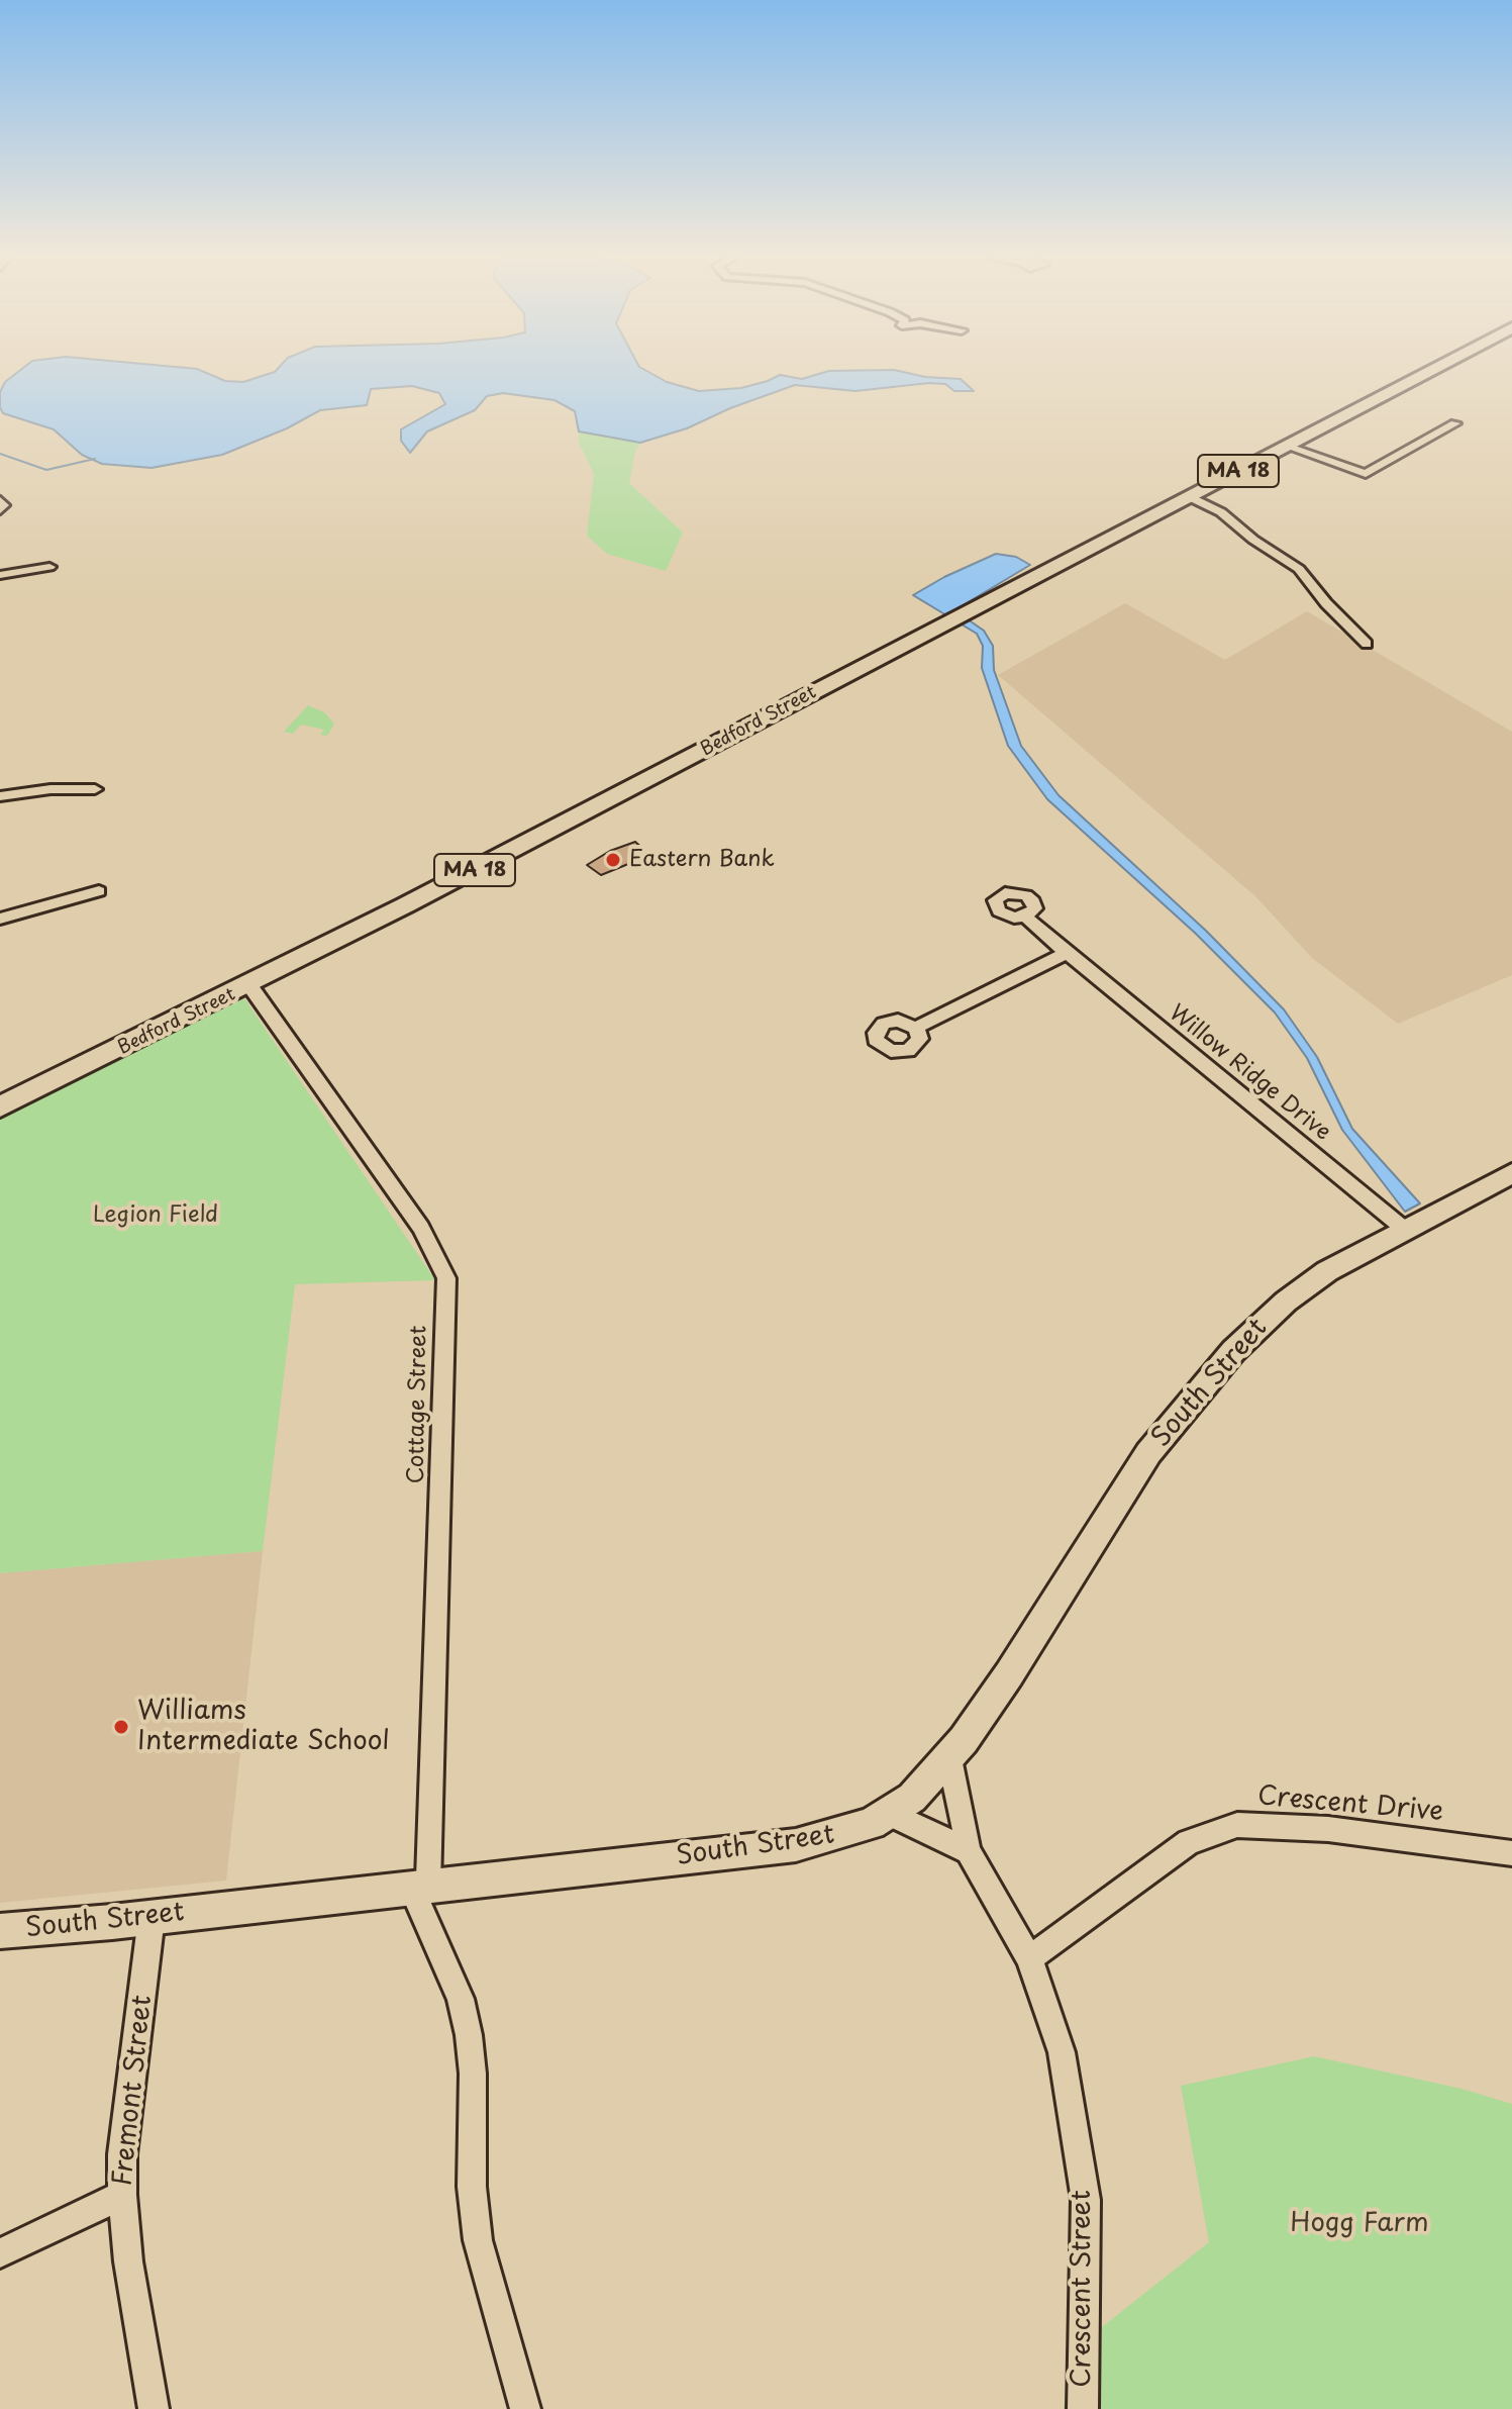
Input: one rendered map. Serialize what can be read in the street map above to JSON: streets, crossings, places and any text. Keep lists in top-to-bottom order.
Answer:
{
  "streets": {
    "main road": ["MA 18", "Bedford Street"],
    "street": [
      "Willow Ridge Drive",
      "South Street",
      "Cottage Street",
      "Crescent Drive",
      "Fremont Street",
      "Crescent Street"
    ]
  },
  "crossings": [
    ["Bedford Street", "Cottage Street"],
    ["Willow Ridge Drive", "South Street"],
    ["South Street", "Cottage Street"],
    ["South Street", "Fremont Street"],
    ["South Street", "Crescent Street"],
    ["Crescent Drive", "Crescent Street"]
  ],
  "parks": ["Legion Field", "Hogg Farm"],
  "places": ["Eastern Bank", "Williams Intermediate School"]
}
